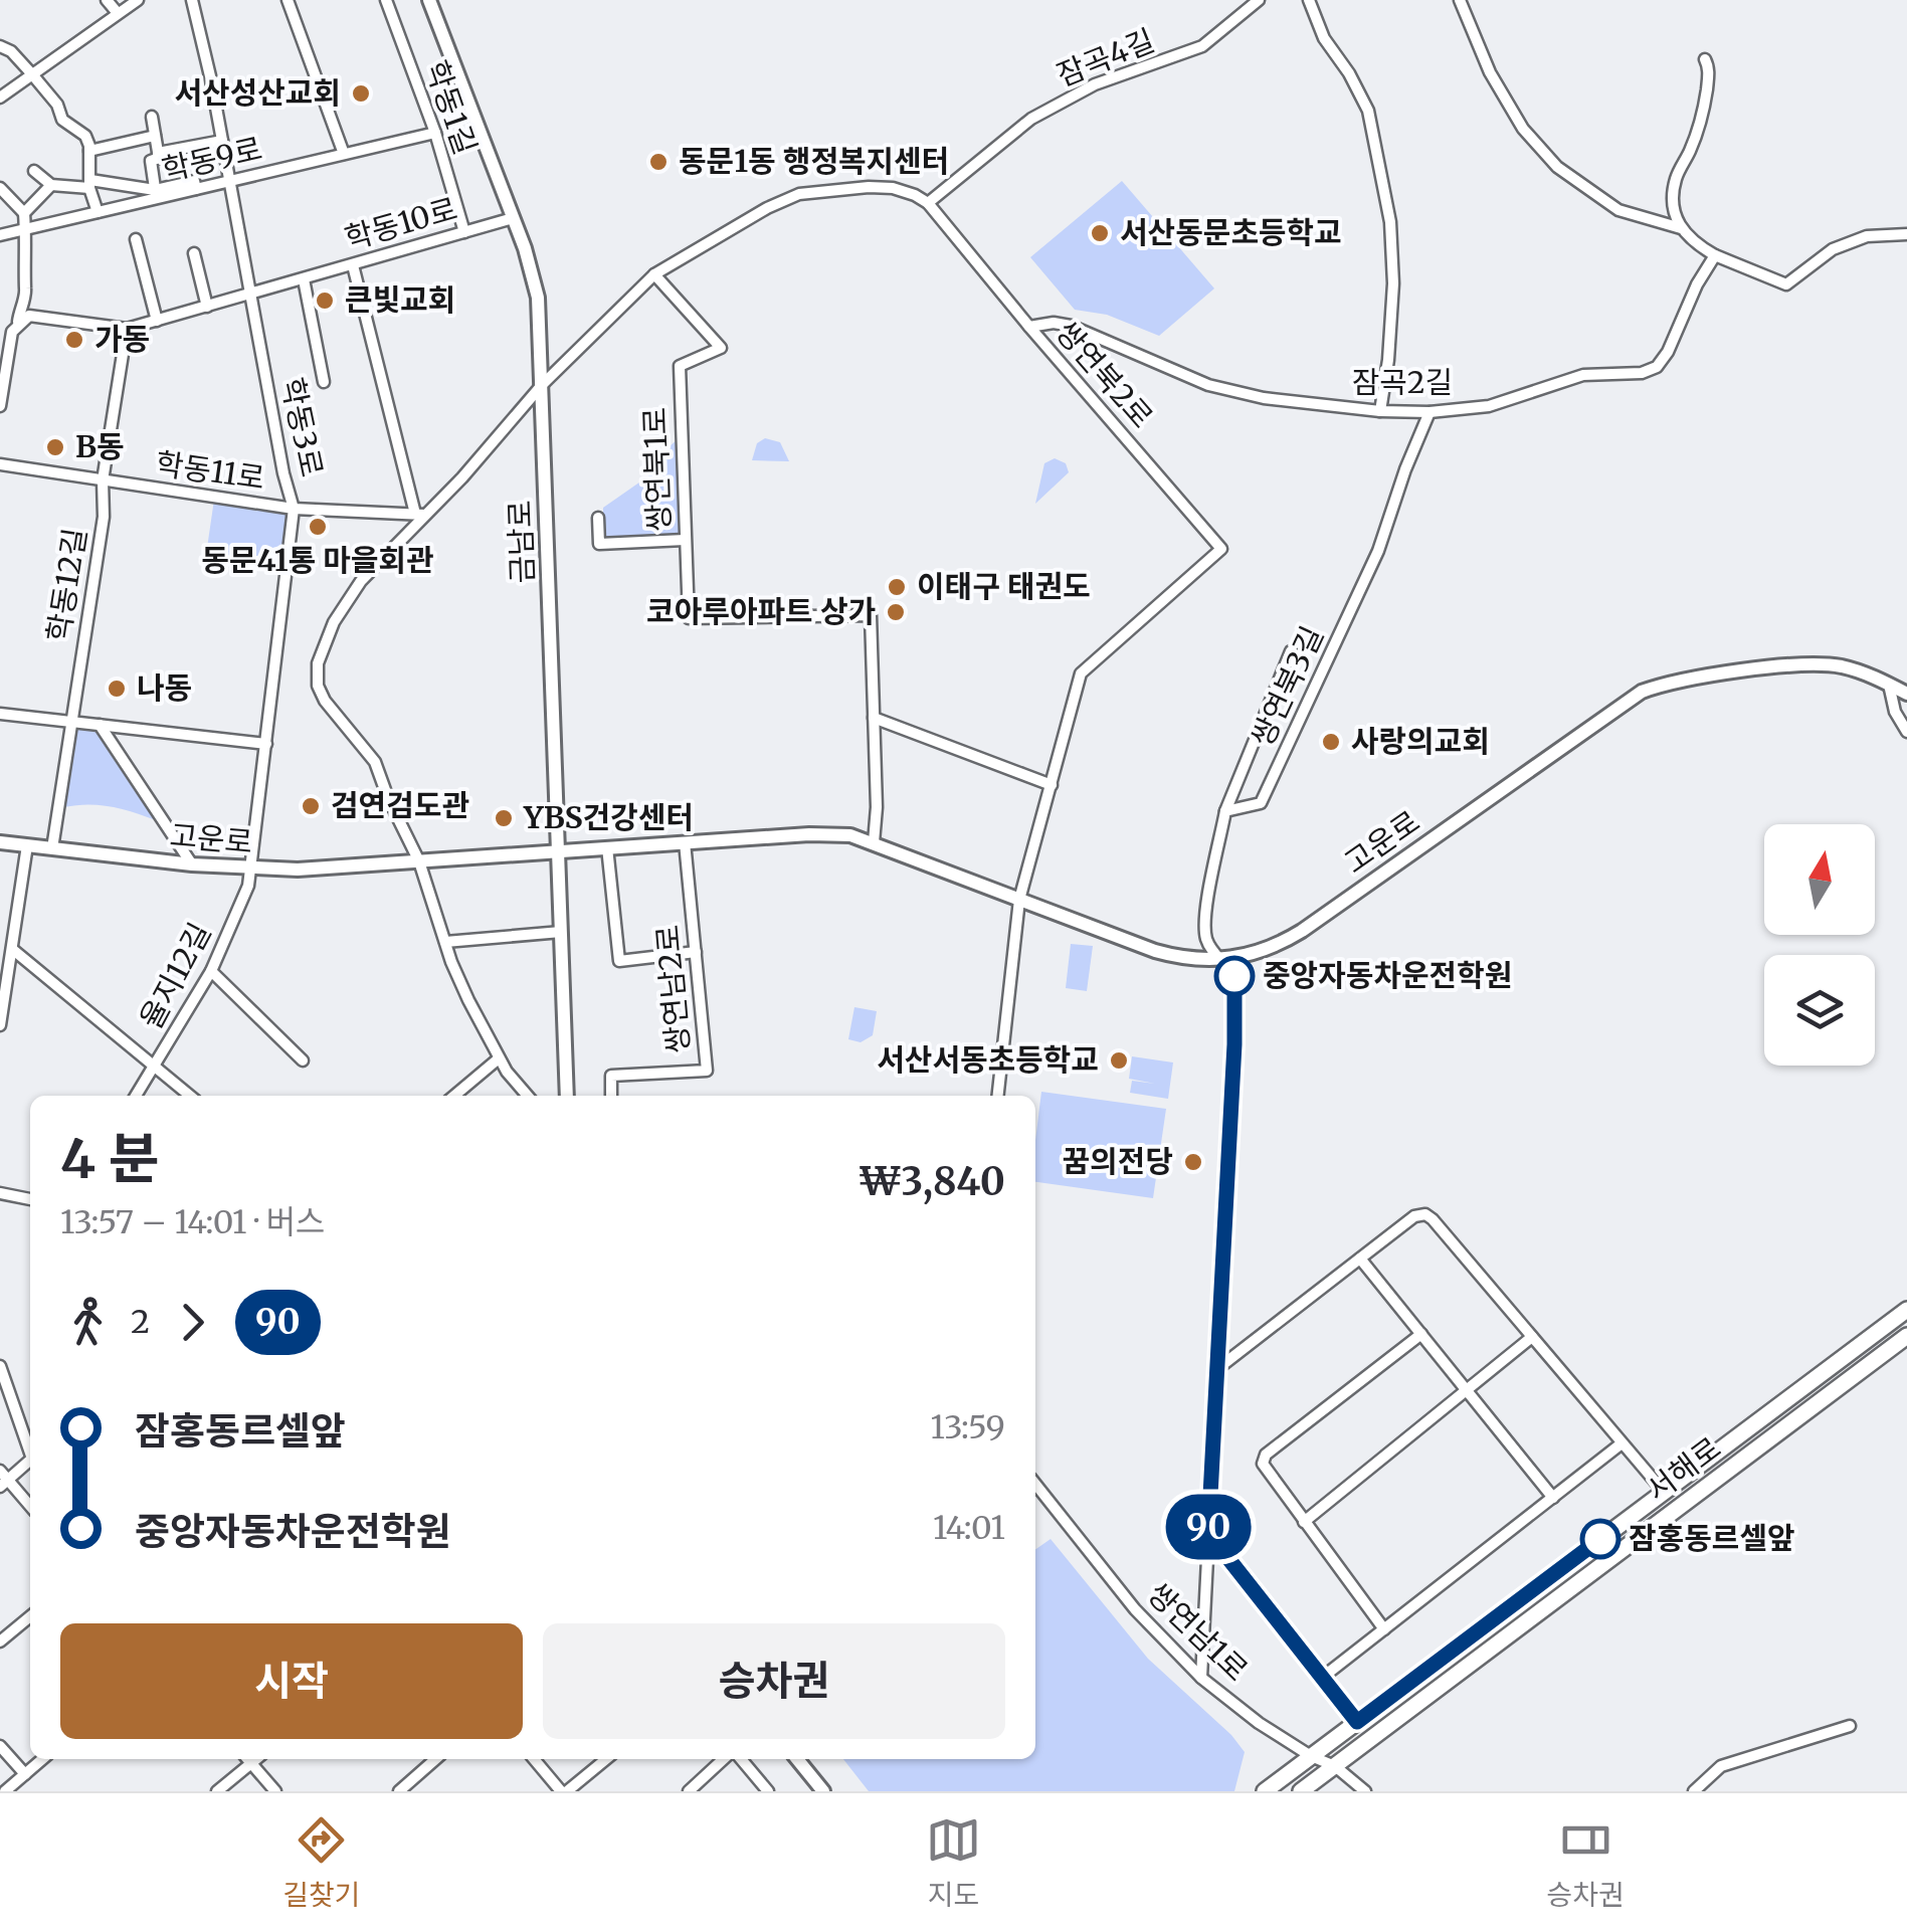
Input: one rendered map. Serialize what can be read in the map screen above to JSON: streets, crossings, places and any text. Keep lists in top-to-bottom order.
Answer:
{
  "streets": {
    "main road": ["서해로"],
    "street": [
      "잠곡4길",
      "학동1길",
      "학동9로",
      "학동10로",
      "쌍연북2로",
      "잠곡2길",
      "학동3로",
      "쌍연북1로",
      "학동11로",
      "금남로",
      "학동12길",
      "쌍연북3길",
      "고운로",
      "율지12길",
      "쌍연남2로",
      "쌍연남1로"
    ]
  },
  "crossings": [
    ["잠곡4길", "쌍연북2로"],
    ["학동1길", "학동9로"],
    ["학동1길", "학동10로"],
    ["학동9로", "학동3로"],
    ["학동10로", "학동3로"],
    ["학동10로", "금남로"],
    ["학동10로", "학동12길"],
    ["쌍연북2로", "잠곡2길"],
    ["잠곡2길", "쌍연북3길"],
    ["학동3로", "학동11로"],
    ["학동3로", "고운로"],
    ["학동3로", "율지12길"],
    ["학동11로", "학동12길"],
    ["금남로", "고운로"],
    ["학동12길", "고운로"],
    ["고운로", "율지12길"],
    ["고운로", "쌍연남2로"],
    ["서해로", "쌍연남1로"]
  ],
  "places": [
    "서산성산교회",
    "동문1동 행정복지센터",
    "서산동문초등학교",
    "큰빛교회",
    "가동",
    "B동",
    "동문41통 마을회관",
    "이태구 태권도",
    "코아루아파트 상가",
    "나동",
    "사랑의교회",
    "검연검도관",
    "YBS건강센터",
    "중앙자동차운전학원",
    "서산서동초등학교",
    "꿈의전당",
    "잠홍동르셀앞"
  ],
  "lines": ["bus line 90"],
  "north": "top",
  "page": {
    "on_map": "90",
    "heading": ["4 분", "13:57 – 14:01 · 버스", "₩3,840"],
    "legs": ["2", "90"],
    "list": [
      {
        "name": "잠홍동르셀앞",
        "value": "13:59"
      },
      {
        "name": "중앙자동차운전학원",
        "value": "14:01"
      }
    ],
    "buttons": ["시작", "승차권"],
    "tabs": ["길찾기", "지도", "승차권"]
  }
}
